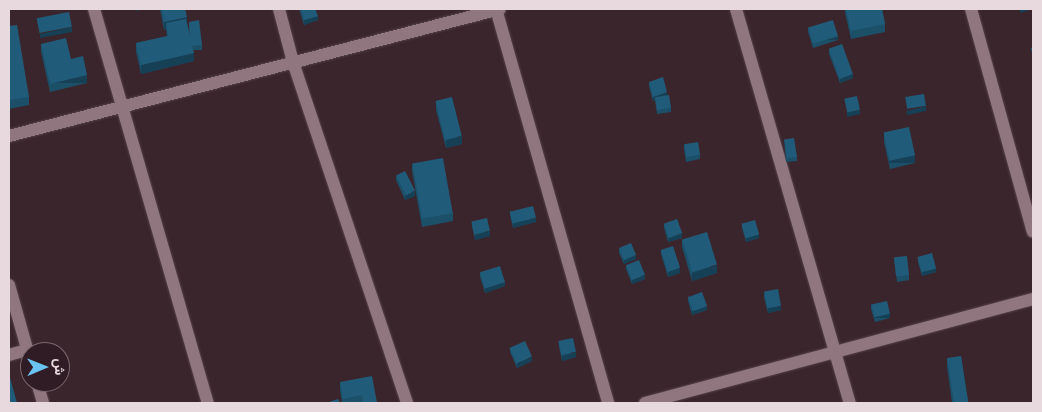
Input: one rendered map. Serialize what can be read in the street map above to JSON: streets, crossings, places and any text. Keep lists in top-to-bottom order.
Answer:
{
  "north": "right"
}
